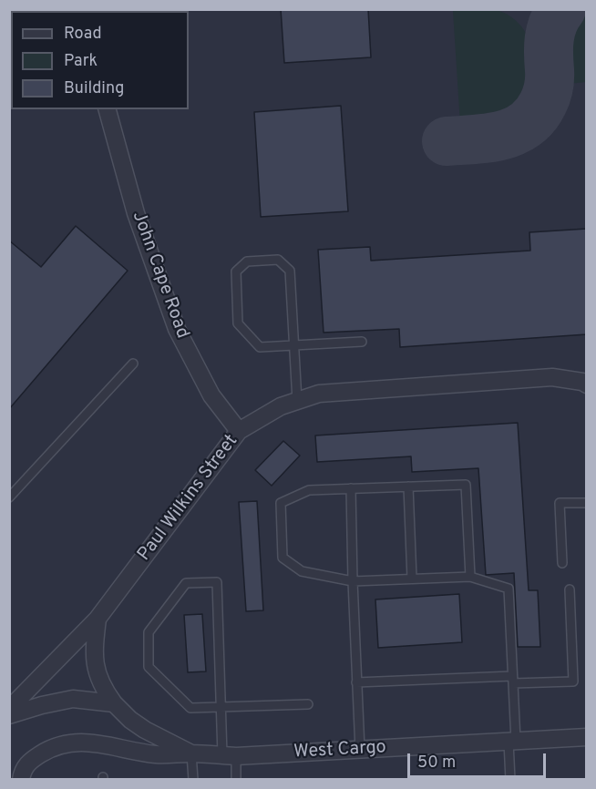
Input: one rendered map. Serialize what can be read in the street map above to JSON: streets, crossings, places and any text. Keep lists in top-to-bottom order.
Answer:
{
  "streets": {
    "street": ["John Cape Road", "Paul Wilkins Street", "West Cargo"]
  },
  "crossings": [
    ["John Cape Road", "Paul Wilkins Street"],
    ["Paul Wilkins Street", "West Cargo"]
  ],
  "legend": ["Road", "Park", "Building"],
  "scale_bar": "50 m"
}
